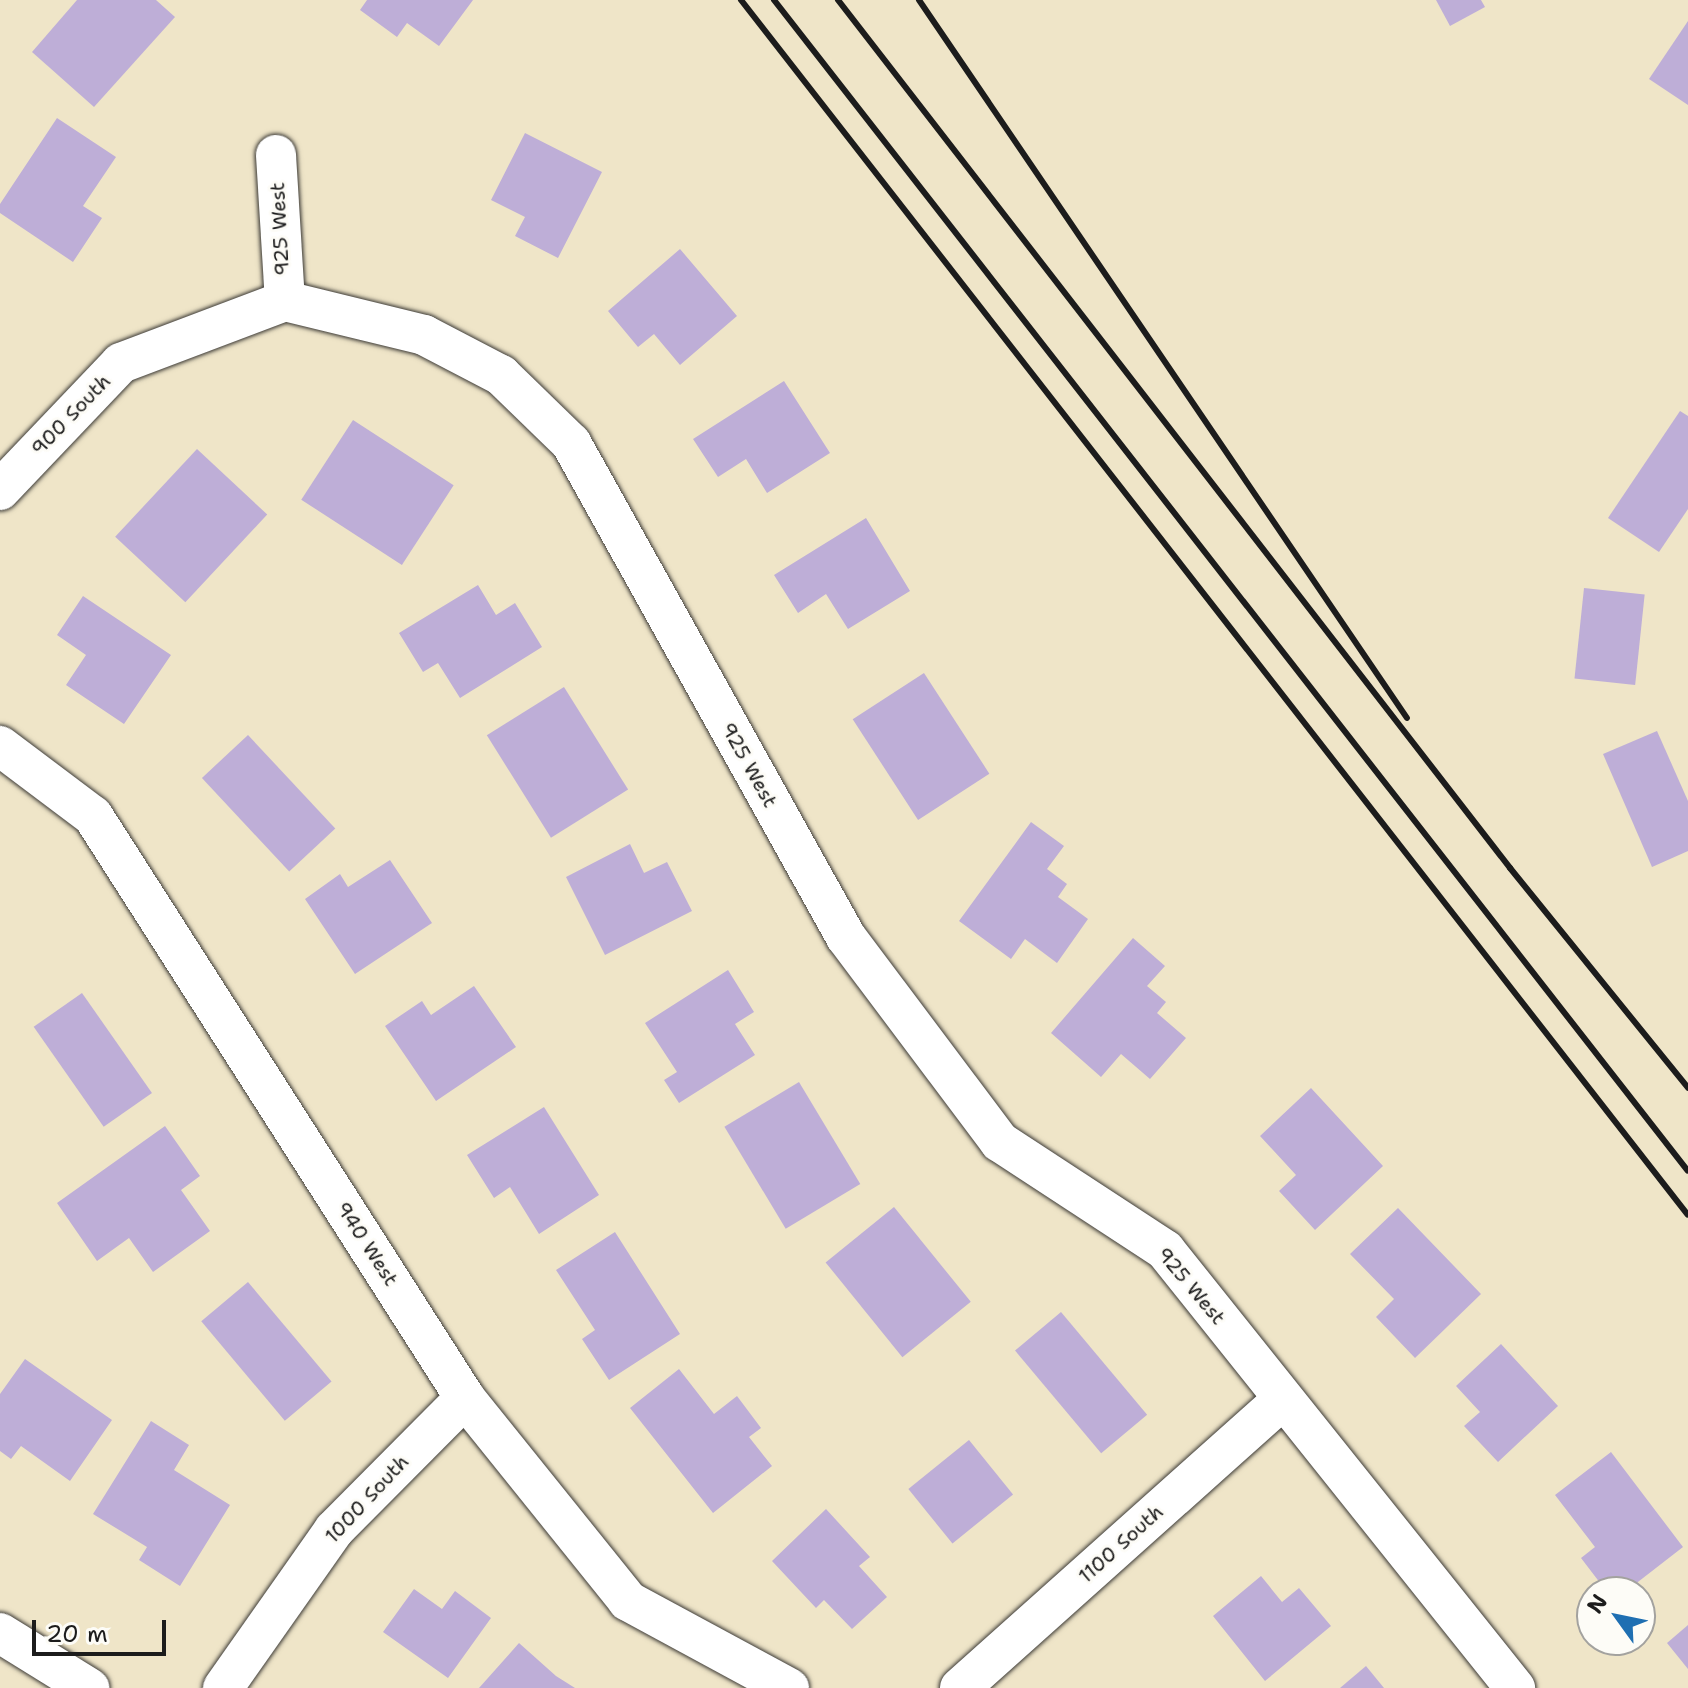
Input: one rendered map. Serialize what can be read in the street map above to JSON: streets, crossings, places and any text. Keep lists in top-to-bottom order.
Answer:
{
  "streets": {
    "street": [
      "925 West",
      "900 South",
      "940 West",
      "1000 South",
      "1100 South"
    ]
  },
  "crossings": [
    ["925 West", "900 South"],
    ["925 West", "1100 South"],
    ["940 West", "1000 South"]
  ],
  "scale_bar": "20 m",
  "north": "top left"
}
